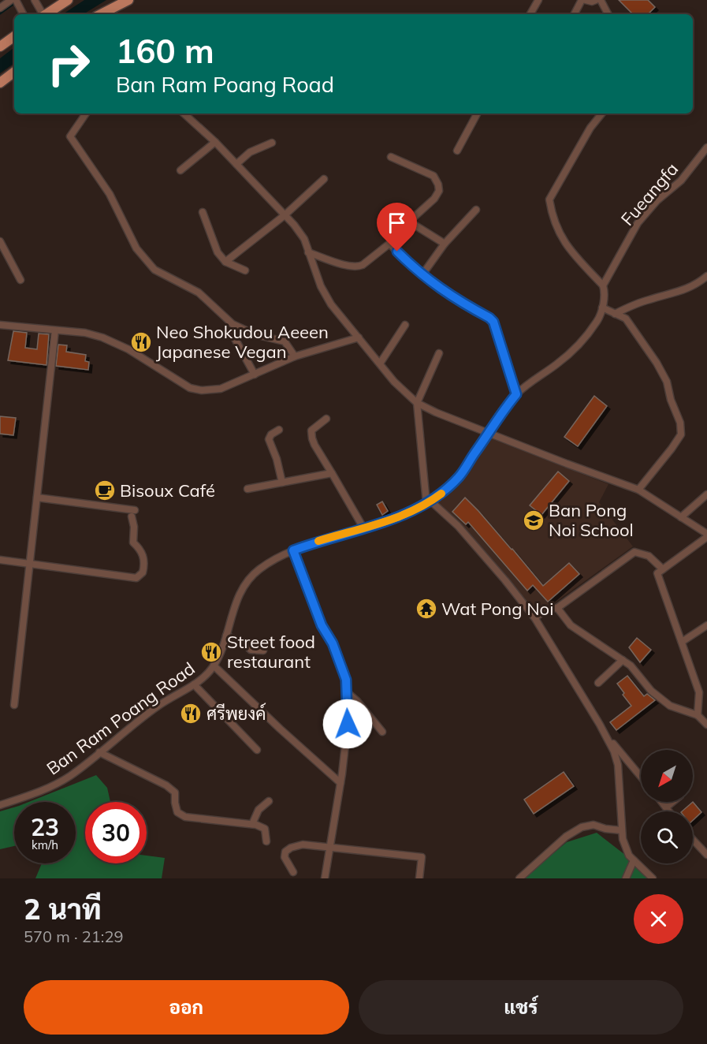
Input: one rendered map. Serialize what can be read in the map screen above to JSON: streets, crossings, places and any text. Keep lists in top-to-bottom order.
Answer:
{
  "streets": {
    "street": ["Fueangfa", "Ban Ram Poang Road"]
  },
  "places": {
    "restaurant": ["Neo Shokudou Aeeen Japanese Vegan", "Street food restaurant", "ศรีพยงค์"],
    "cafe": ["Bisoux Café"],
    "school or university": ["Ban Pong Noi School"],
    "temple": ["Wat Pong Noi"]
  },
  "north": "bottom left",
  "page": {
    "turn": ["160 m", "Ban Ram Poang Road"],
    "speed": "23 km/h",
    "limit": "30",
    "heading": ["2 นาที", "570 m · 21:29"],
    "buttons": ["ออก", "แชร์"]
  }
}
